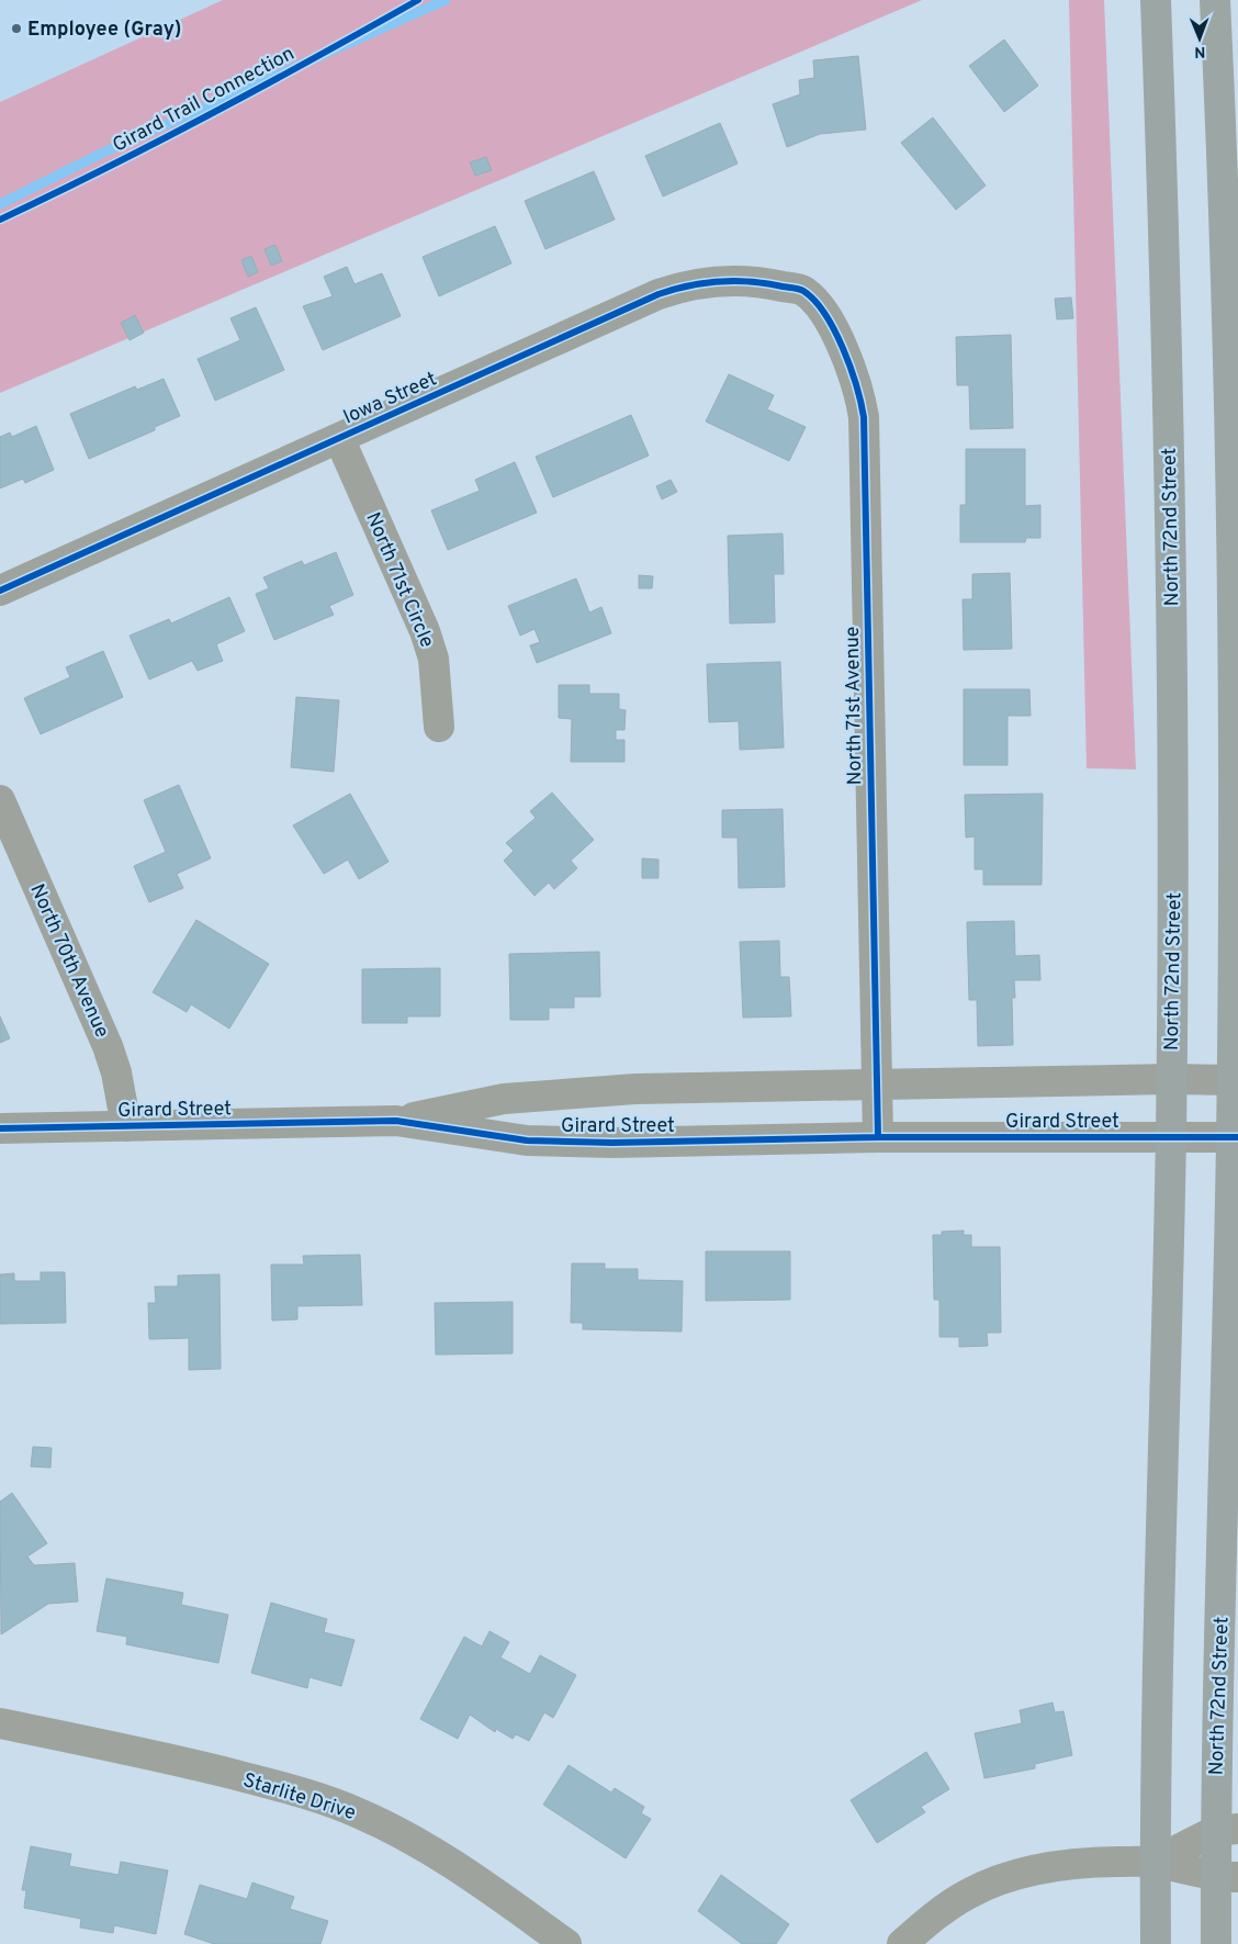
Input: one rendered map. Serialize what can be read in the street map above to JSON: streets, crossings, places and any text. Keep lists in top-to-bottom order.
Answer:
{
  "streets": {
    "main road": ["North 72nd Street"],
    "street": [
      "Iowa Street",
      "North 71st Circle",
      "North 71st Avenue",
      "North 70th Avenue",
      "Girard Street",
      "Starlite Drive"
    ],
    "cycle path": ["Girard Trail Connection"]
  },
  "crossings": [
    ["Iowa Street", "North 71st Circle"],
    ["Iowa Street", "North 71st Avenue"],
    ["North 72nd Street", "Girard Street"],
    ["North 71st Avenue", "Girard Street"],
    ["North 70th Avenue", "Girard Street"]
  ],
  "places": ["Employee (Gray)"],
  "north": "bottom"
}
